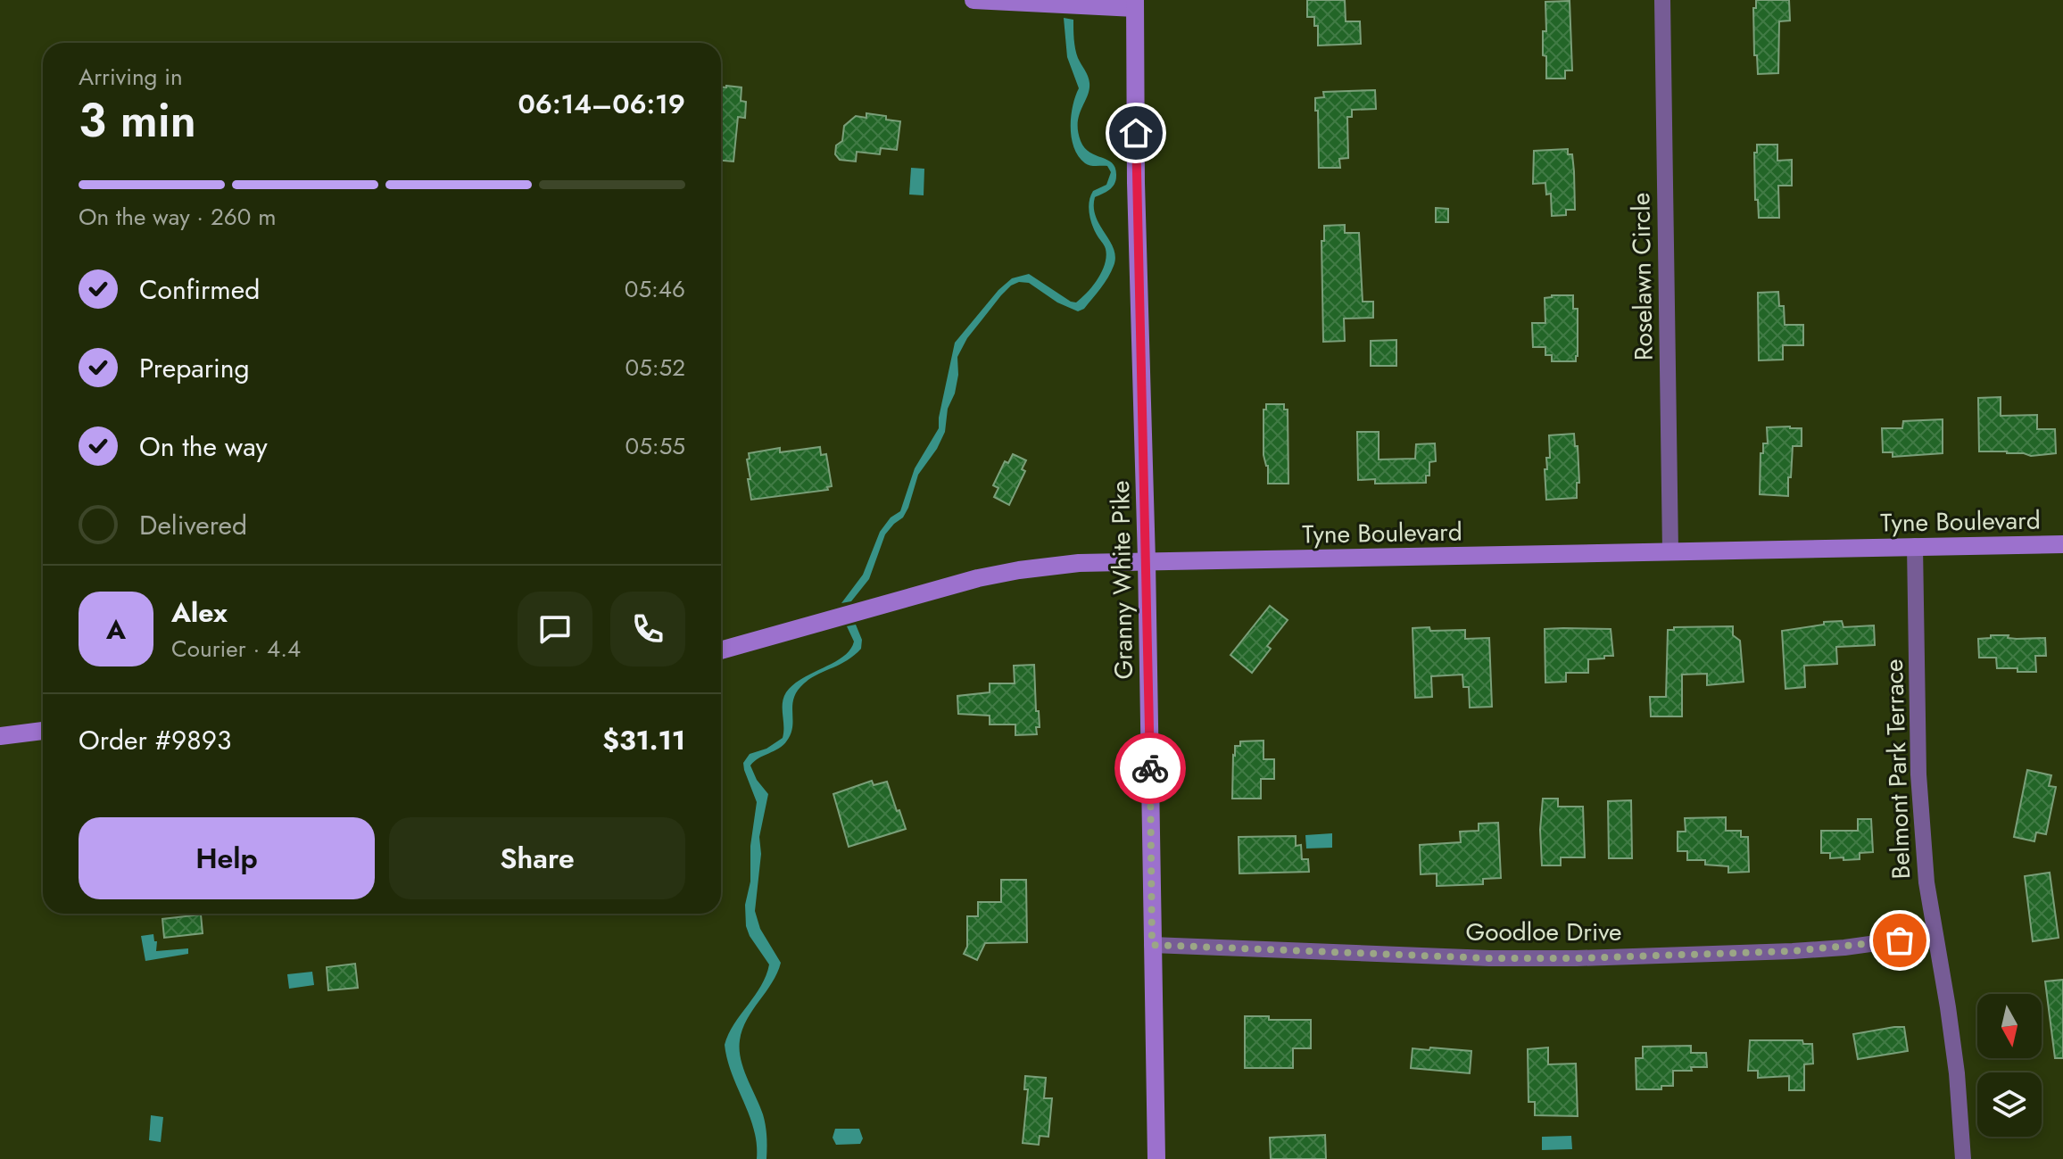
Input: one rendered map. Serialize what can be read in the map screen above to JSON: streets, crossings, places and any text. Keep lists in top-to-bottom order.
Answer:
{
  "streets": {
    "street": [
      "Roselawn Circle",
      "Tyne Boulevard",
      "Granny White Pike",
      "Belmont Park Terrace",
      "Goodloe Drive"
    ]
  },
  "crossings": [
    ["Roselawn Circle", "Tyne Boulevard"],
    ["Tyne Boulevard", "Granny White Pike"],
    ["Tyne Boulevard", "Belmont Park Terrace"],
    ["Granny White Pike", "Goodloe Drive"],
    ["Belmont Park Terrace", "Goodloe Drive"]
  ],
  "north": "bottom",
  "page": {
    "heading": ["3 min", "Arriving in", "06:14–06:19"],
    "panel": [
      "Alex",
      "Courier · 4.4",
      "Order #9893",
      "$31.11"
    ],
    "bar": "On the way · 260 m",
    "list": [
      ["Confirmed", "05:46"],
      ["Preparing", "05:52"],
      ["On the way", "05:55"],
      "Delivered"
    ],
    "round": "A",
    "buttons": ["Help", "Share"]
  }
}
